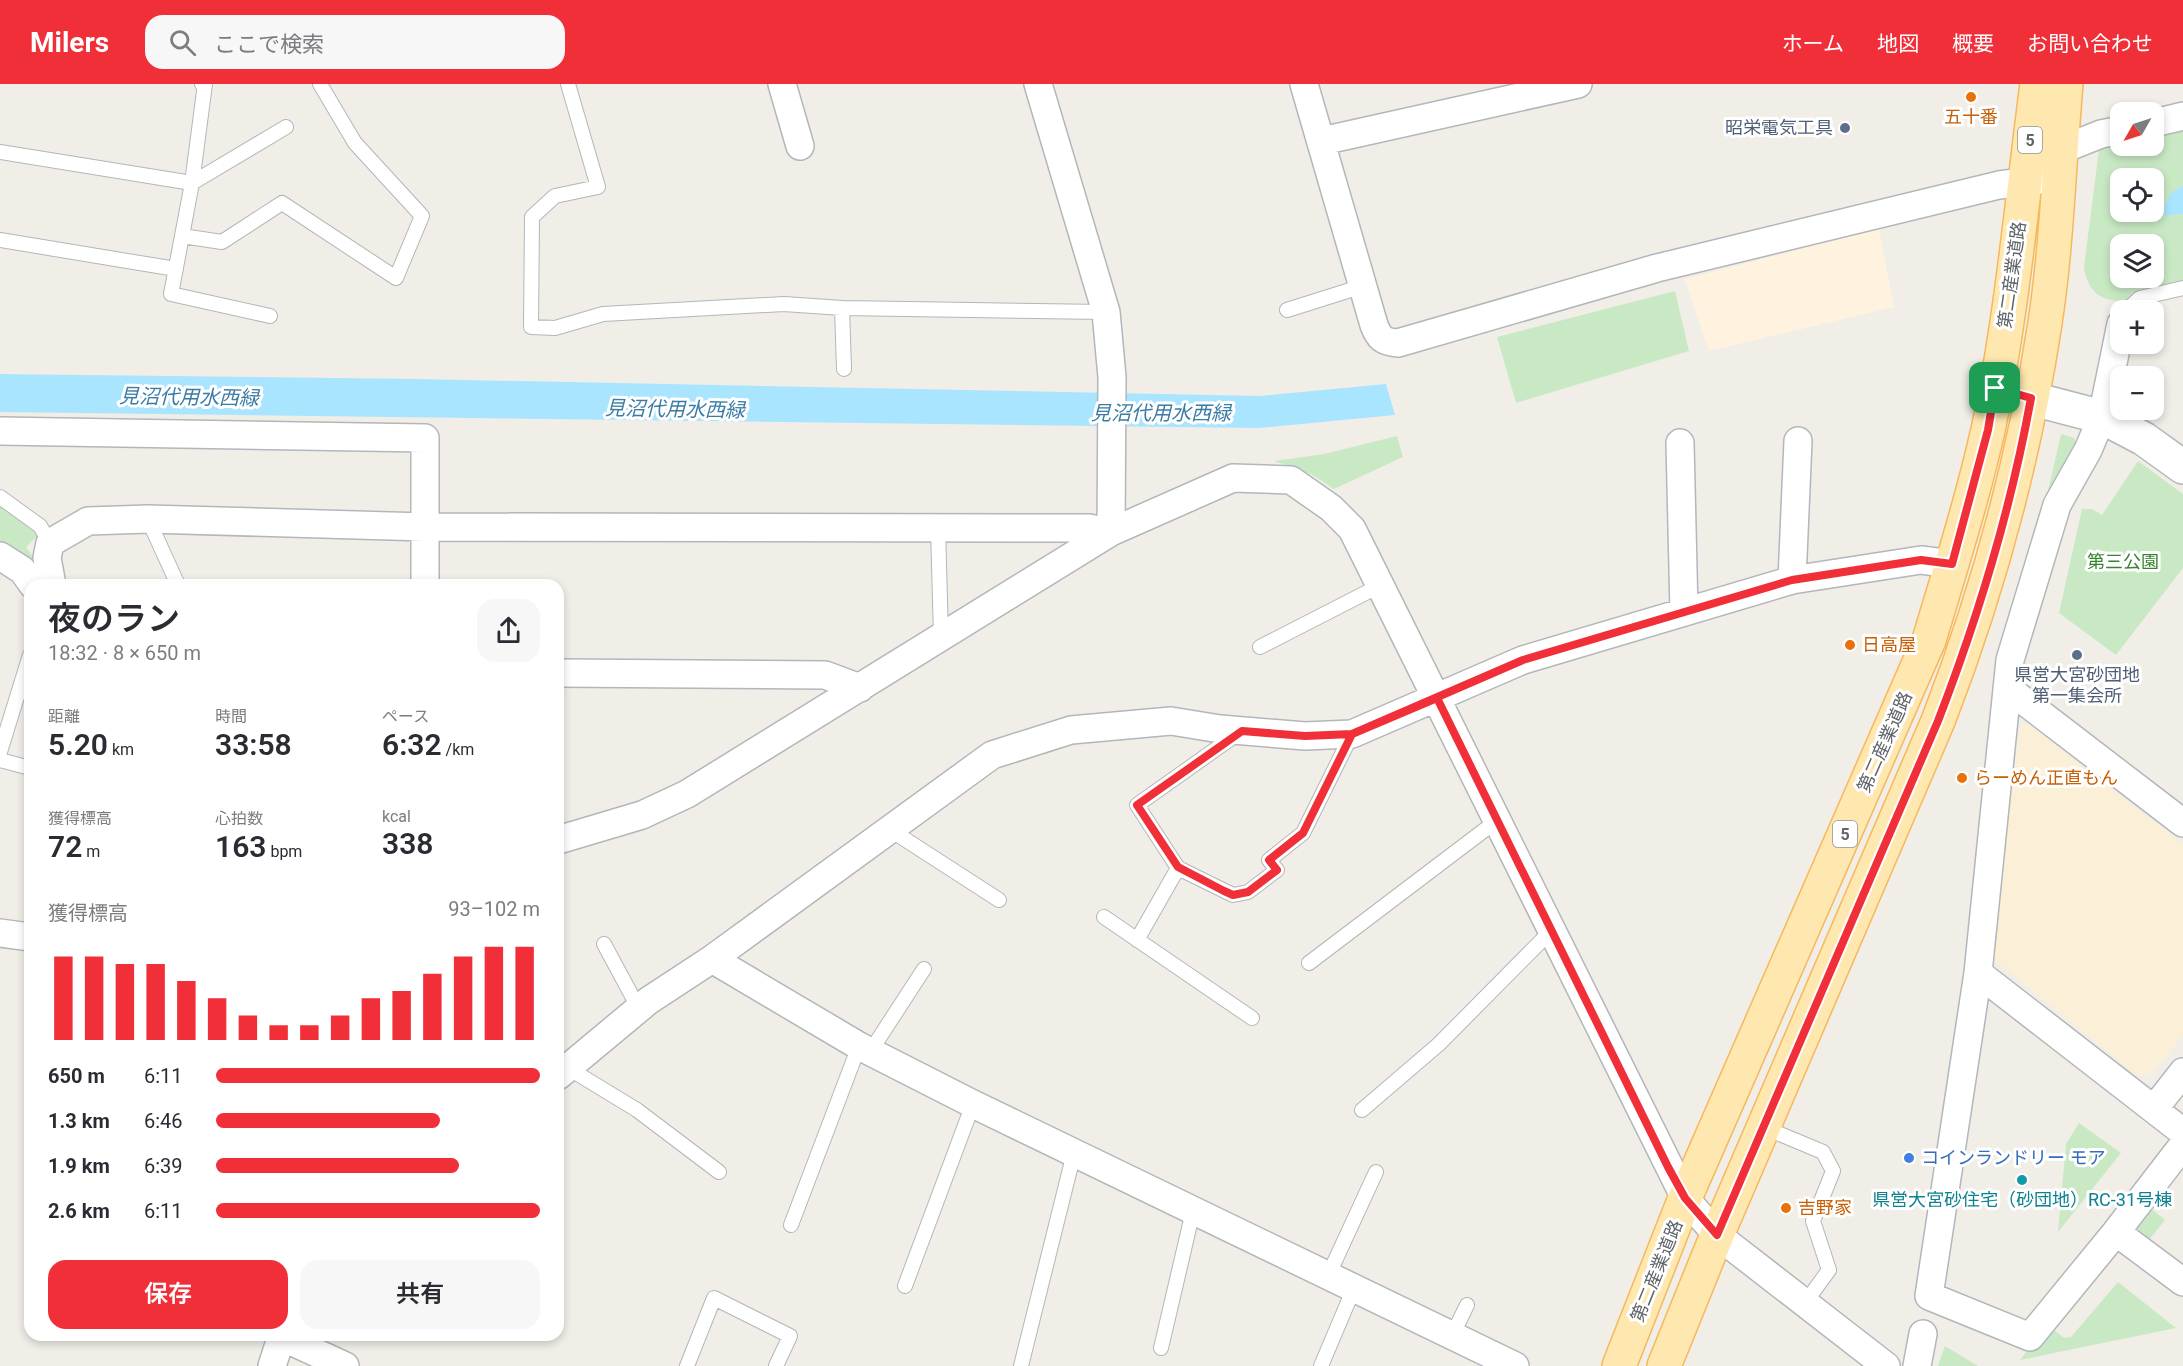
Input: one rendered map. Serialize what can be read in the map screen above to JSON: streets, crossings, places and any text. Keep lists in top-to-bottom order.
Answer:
{
  "streets": {
    "main road": ["5", "第二産業道路"]
  },
  "water": ["見沼代用水西緑"],
  "parks": ["第三公園"],
  "places": [
    "五十番",
    "昭栄電気工具",
    "日高屋",
    "県営大宮砂団地 第一集会所",
    "らーめん正直もん",
    "コインランドリー モア",
    "県営大宮砂住宅（砂団地）RC-31号棟",
    "吉野家"
  ],
  "north": "bottom left",
  "page": {
    "header": "Milers",
    "search": "ここで検索",
    "nav": [
      "ホーム",
      "地図",
      "概要",
      "お問い合わせ"
    ],
    "map_buttons": ["+", "−"],
    "heading": ["夜のラン", "18:32 · 8 × 650 m"],
    "stats": [
      ["距離", "5.20 km"],
      ["時間", "33:58"],
      ["ペース", "6:32 /km"],
      ["獲得標高", "72 m"],
      ["心拍数", "163 bpm"],
      ["kcal", "338"]
    ],
    "chart": ["獲得標高", "93–102 m"],
    "list": [
      {
        "name": "650 m",
        "note": "6:11"
      },
      {
        "name": "1.3 km",
        "note": "6:46"
      },
      {
        "name": "1.9 km",
        "note": "6:39"
      },
      {
        "name": "2.6 km",
        "note": "6:11"
      }
    ],
    "buttons": ["保存", "共有"]
  }
}
